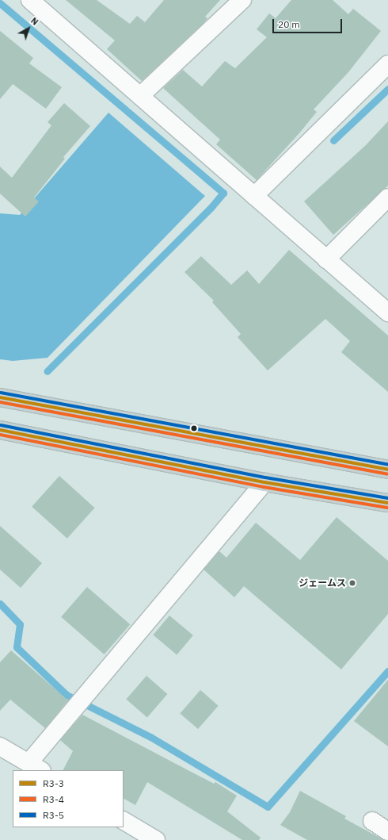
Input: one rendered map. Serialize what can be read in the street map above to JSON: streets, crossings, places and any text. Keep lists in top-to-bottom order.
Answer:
{
  "places": ["ジェームス"],
  "lines": ["transit line R3-5", "transit line R3-3", "transit line R3-4"],
  "legend": ["R3-3", "R3-4", "R3-5"],
  "scale_bar": "20 m",
  "north": "top right"
}
